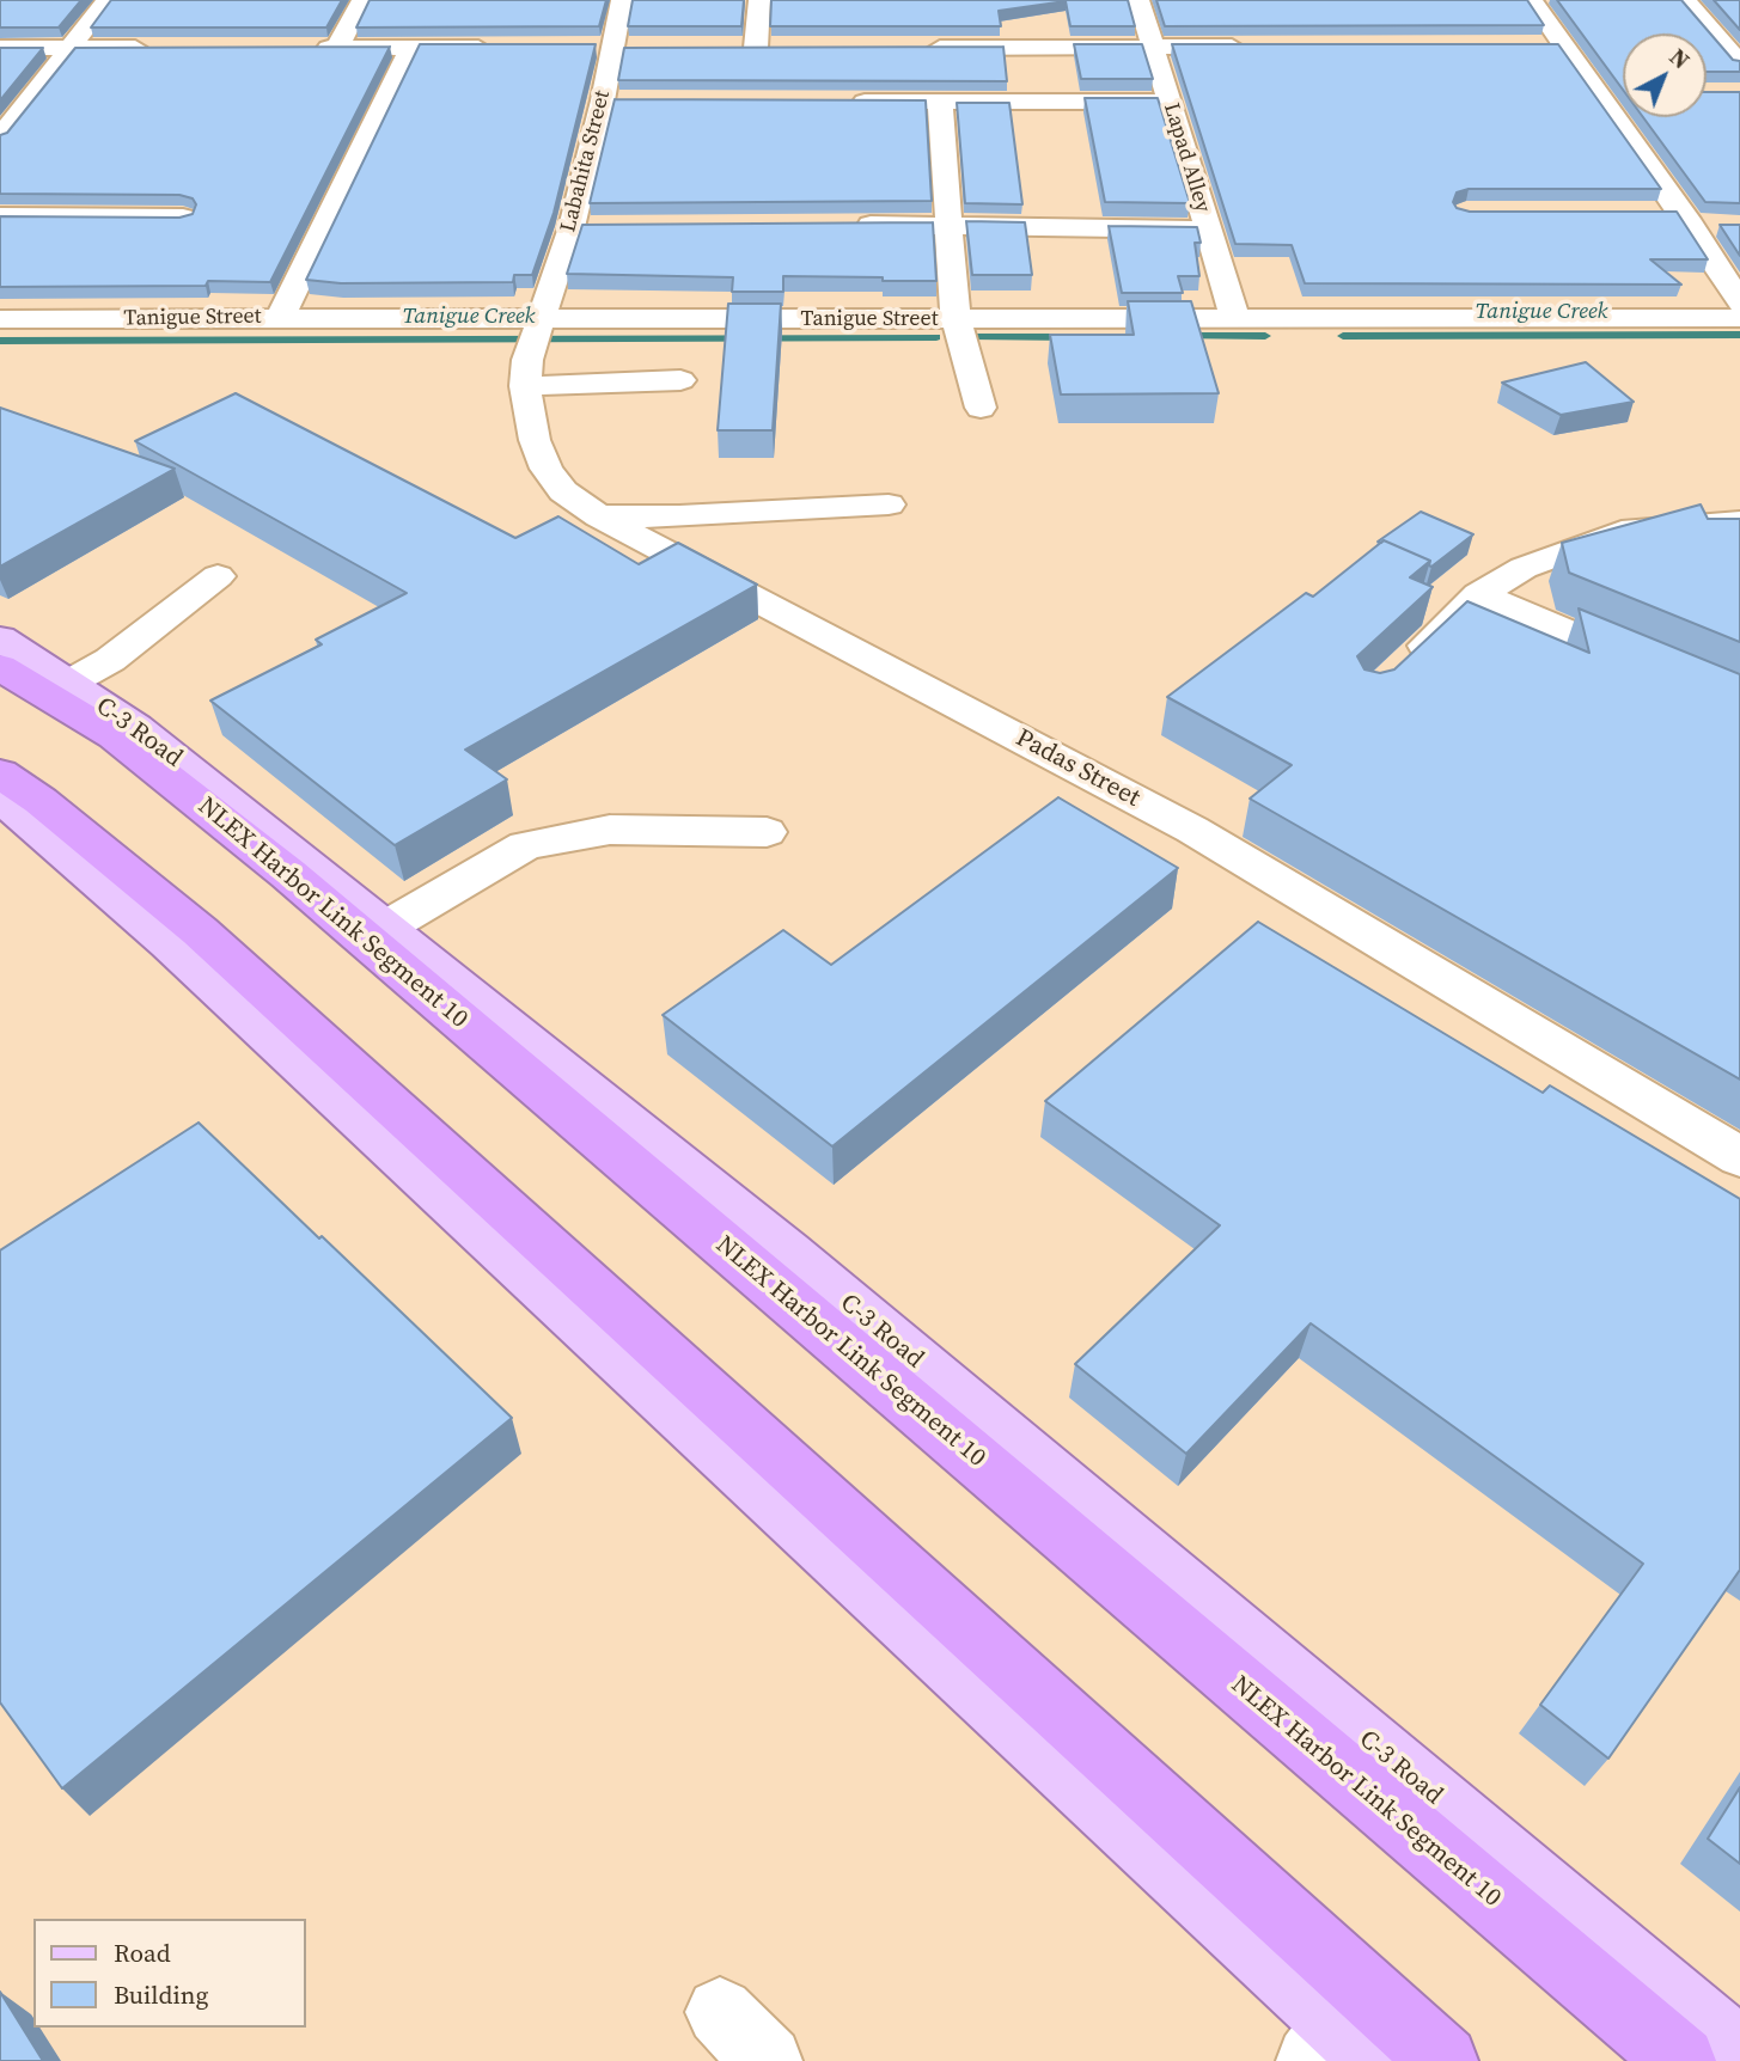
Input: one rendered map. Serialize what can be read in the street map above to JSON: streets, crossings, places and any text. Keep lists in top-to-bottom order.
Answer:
{
  "streets": {
    "highway": ["NLEX Harbor Link Segment 10"],
    "main road": ["C-3 Road"],
    "street": [
      "Lapad Alley",
      "Labahita Street",
      "Tanigue Street",
      "Padas Street"
    ]
  },
  "crossings": [
    ["Lapad Alley", "Tanigue Street"],
    ["Labahita Street", "Tanigue Street"],
    ["Labahita Street", "Padas Street"],
    ["Tanigue Street", "Padas Street"]
  ],
  "water": ["Tanigue Creek"],
  "legend": ["Road", "Building"],
  "north": "top right"
}
